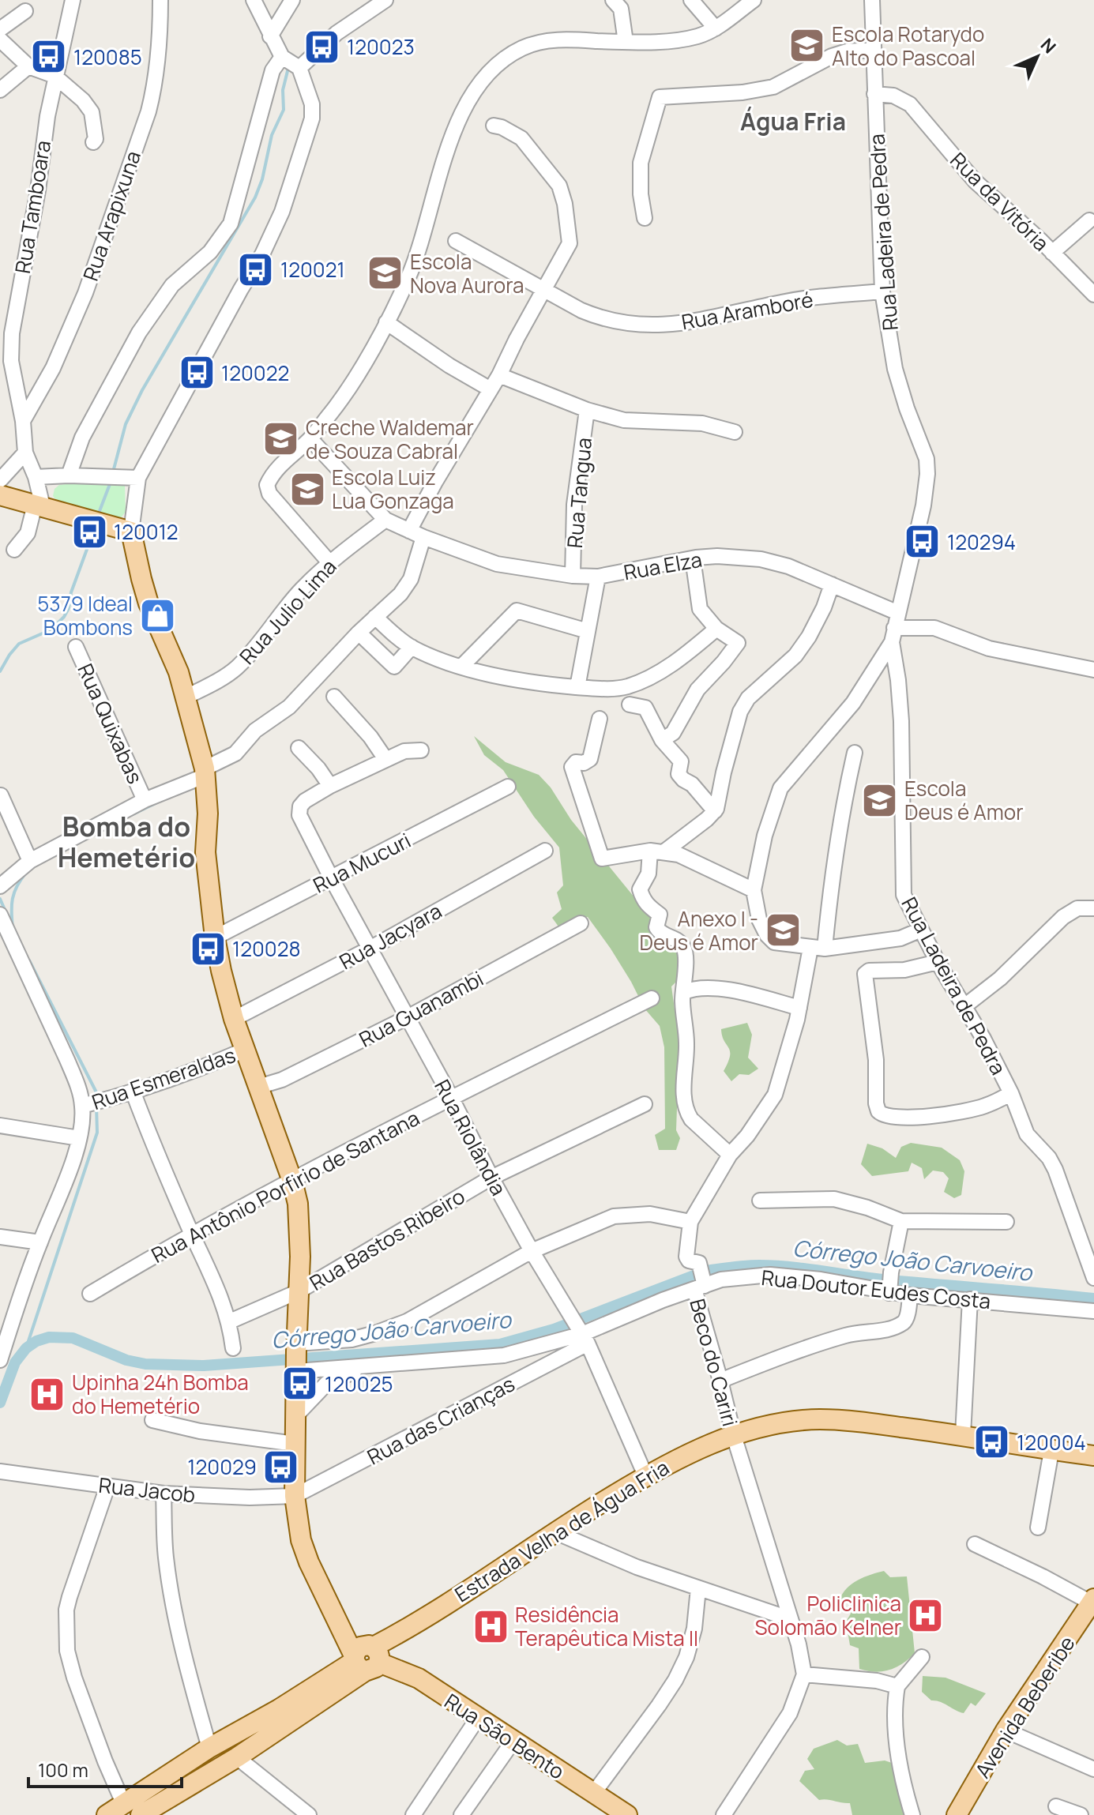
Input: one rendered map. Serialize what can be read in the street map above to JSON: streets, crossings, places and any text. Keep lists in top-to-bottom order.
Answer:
{
  "streets": {
    "main road": ["Estrada Velha de Água Fria", "Avenida Beberibe", "Rua São Bento"],
    "street": [
      "Rua da Vitória",
      "Rua Tamboara",
      "Rua Arapixuna",
      "Rua Ladeira de Pedra",
      "Rua Aramboré",
      "Rua Tangua",
      "Rua Elza",
      "Rua Julio Lima",
      "Rua Quixabas",
      "Rua Mucuri",
      "Rua Jacyara",
      "Rua Guanambi",
      "Rua Esmeraldas",
      "Rua Riolândia",
      "Rua Antônio Porfirio de Santana",
      "Rua Bastos Ribeiro",
      "Rua Doutor Eudes Costa",
      "Beco do Cariri",
      "Rua das Crianças",
      "Rua Jacob"
    ]
  },
  "crossings": [
    ["Rua da Vitória", "Rua Ladeira de Pedra"],
    ["Rua Tamboara", "Rua Arapixuna"],
    ["Rua Ladeira de Pedra", "Rua Aramboré"],
    ["Rua Ladeira de Pedra", "Rua Elza"],
    ["Rua Tangua", "Rua Elza"],
    ["Rua Elza", "Rua Julio Lima"],
    ["Rua Mucuri", "Rua Riolândia"],
    ["Rua Jacyara", "Rua Riolândia"],
    ["Rua Guanambi", "Rua Riolândia"],
    ["Rua Riolândia", "Rua Antônio Porfirio de Santana"],
    ["Rua Riolândia", "Rua Bastos Ribeiro"],
    ["Rua Riolândia", "Rua Doutor Eudes Costa"],
    ["Rua Riolândia", "Rua das Crianças"],
    ["Rua Riolândia", "Estrada Velha de Água Fria"],
    ["Rua Doutor Eudes Costa", "Beco do Cariri"],
    ["Rua Doutor Eudes Costa", "Rua das Crianças"],
    ["Beco do Cariri", "Estrada Velha de Água Fria"],
    ["Rua das Crianças", "Rua Jacob"],
    ["Estrada Velha de Água Fria", "Rua São Bento"]
  ],
  "districts": ["Água Fria", "Bomba do Hemetério"],
  "water": ["Córrego João Carvoeiro"],
  "places": {
    "school or university": [
      "Escola Rotarydo Alto do Pascoal",
      "Escola Nova Aurora",
      "Creche Waldemar de Souza Cabral",
      "Escola Luiz Lua Gonzaga",
      "Escola Deus é Amor",
      "Anexo I - Deus é Amor"
    ],
    "bus stop": [
      "120023",
      "120085",
      "120021",
      "120022",
      "120012",
      "120294",
      "120028",
      "120025",
      "120004",
      "120029"
    ],
    "shop": ["5379 Ideal Bombons"],
    "hospital": ["Upinha 24h Bomba do Hemetério", "Policlinica Solomão Kelner", "Residência Terapêutica Mista II"]
  },
  "scale_bar": "100 m",
  "north": "top right"
}
